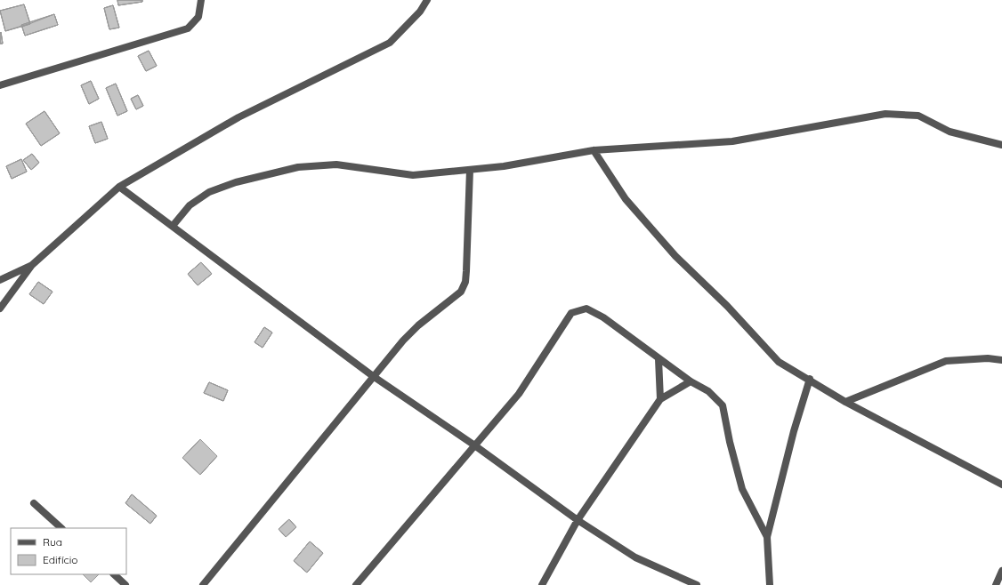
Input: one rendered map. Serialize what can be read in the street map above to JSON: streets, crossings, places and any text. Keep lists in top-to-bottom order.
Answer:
{
  "legend": ["Rua", "Edifício"]
}
